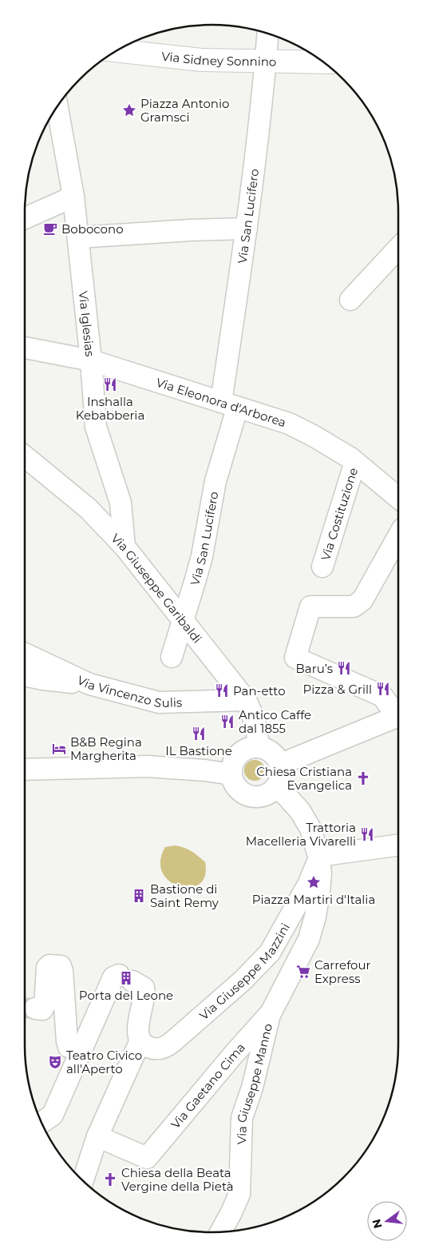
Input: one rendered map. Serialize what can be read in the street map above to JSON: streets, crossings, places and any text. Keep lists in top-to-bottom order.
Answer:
{
  "streets": {
    "main road": ["Via Sidney Sonnino"],
    "street": [
      "Via San Lucifero",
      "Via Iglesias",
      "Via Eleonora d'Arborea",
      "Via Costituzione",
      "Via Giuseppe Garibaldi",
      "Via Vincenzo Sulis",
      "Via Giuseppe Mazzini",
      "Via Giuseppe Manno",
      "Via Gaetano Cima"
    ]
  },
  "crossings": [
    ["Via Sidney Sonnino", "Via San Lucifero"],
    ["Via San Lucifero", "Via Eleonora d'Arborea"],
    ["Via San Lucifero", "Via Giuseppe Garibaldi"],
    ["Via Iglesias", "Via Eleonora d'Arborea"],
    ["Via Iglesias", "Via Giuseppe Garibaldi"],
    ["Via Eleonora d'Arborea", "Via Costituzione"],
    ["Via Giuseppe Garibaldi", "Via Vincenzo Sulis"],
    ["Via Giuseppe Mazzini", "Via Giuseppe Manno"],
    ["Via Giuseppe Manno", "Via Gaetano Cima"]
  ],
  "places": {
    "place": ["Piazza Antonio Gramsci", "Piazza Martiri d'Italia"],
    "cafe": ["Bobocono"],
    "restaurant": [
      "Inshalla Kebabberia",
      "Baru’s",
      "Pizza & Grill",
      "Pan-etto",
      "Antico Caffe dal 1855",
      "IL Bastione",
      "Trattoria Macelleria Vivarelli"
    ],
    "hotel": ["B&B Regina Margherita"],
    "church": ["Chiesa Cristiana Evangelica", "Chiesa della Beata Vergine della Pietà"],
    "building": ["Bastione di Saint Remy", "Porta del Leone"],
    "supermarket": ["Carrefour Express"],
    "theatre": ["Teatro Civico all'Aperto"]
  },
  "north": "left"
}
